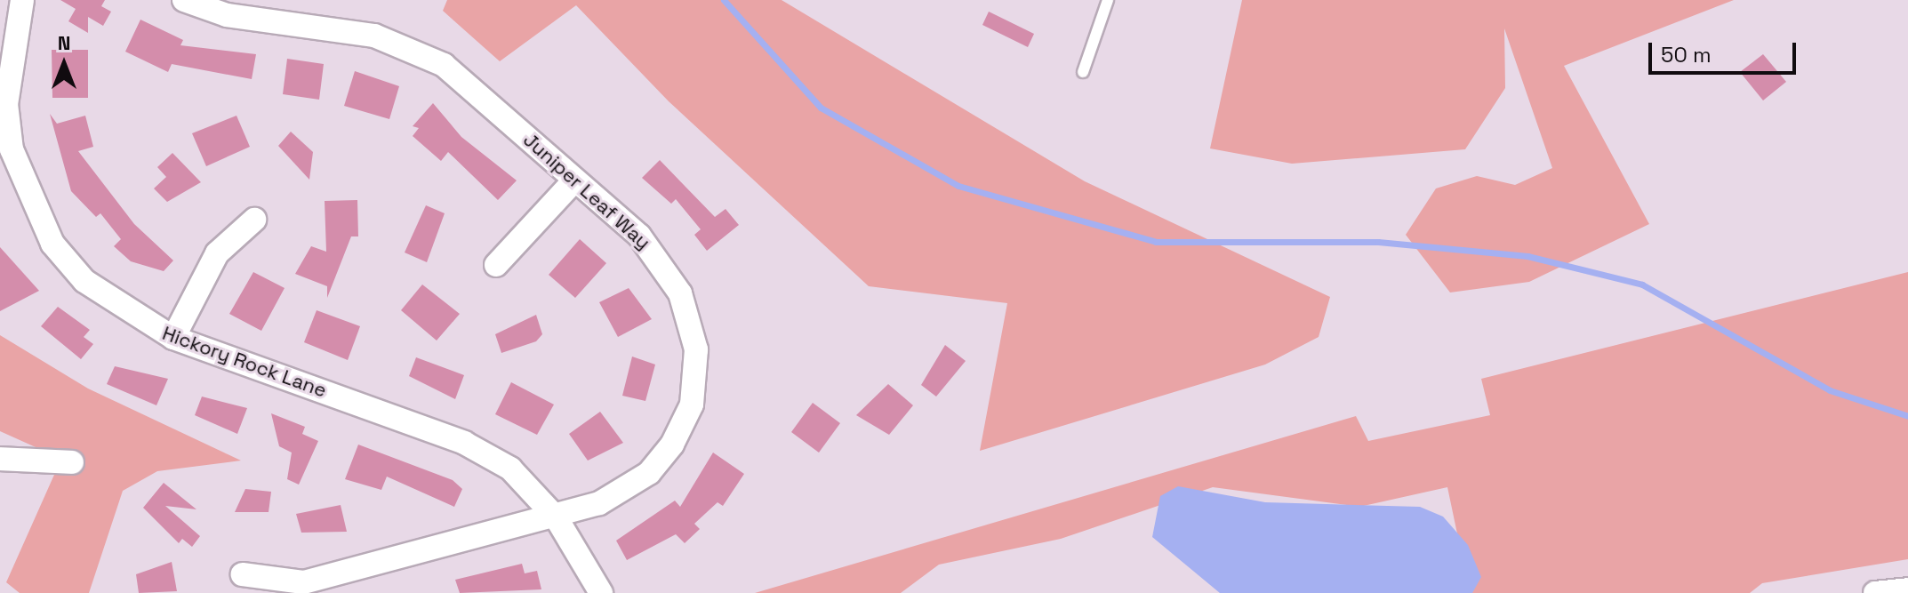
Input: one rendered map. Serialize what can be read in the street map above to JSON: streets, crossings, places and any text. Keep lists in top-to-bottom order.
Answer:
{
  "streets": {
    "street": ["Juniper Leaf Way", "Hickory Rock Lane"]
  },
  "crossings": [
    ["Juniper Leaf Way", "Hickory Rock Lane"]
  ],
  "scale_bar": "50 m",
  "north": "top"
}
